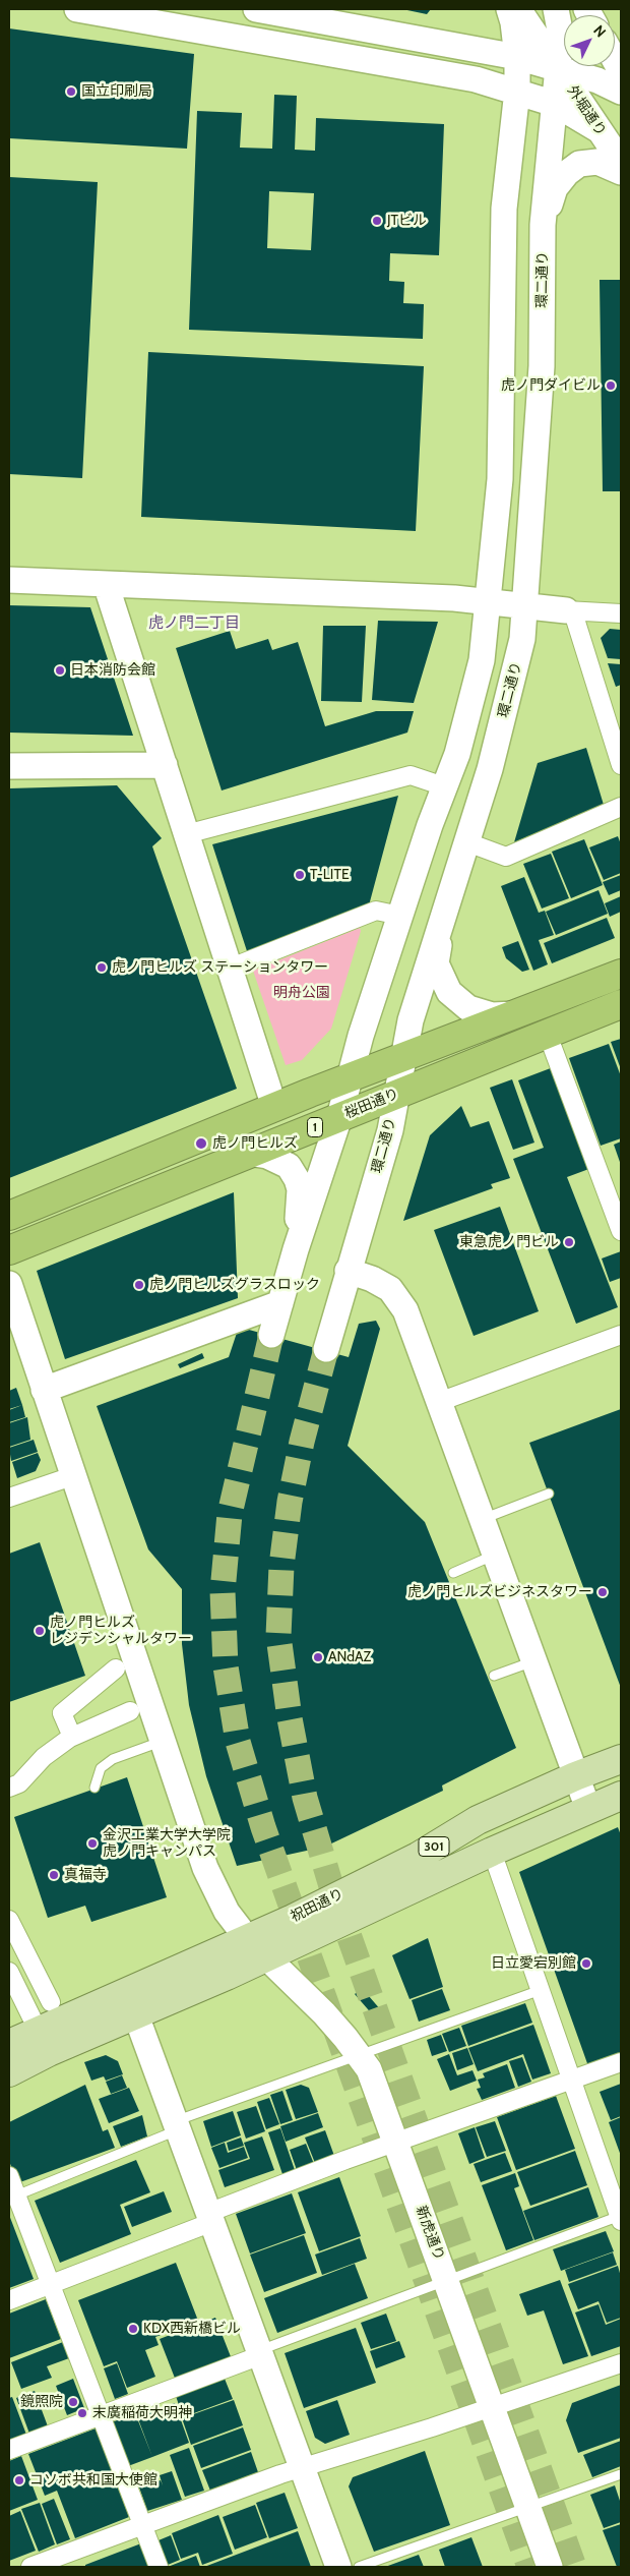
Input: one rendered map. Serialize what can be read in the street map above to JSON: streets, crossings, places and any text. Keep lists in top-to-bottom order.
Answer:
{
  "streets": {
    "highway": ["桜田通り", "1"],
    "main road": ["301", "祝田通り"],
    "street": ["外堀通り", "環二通り", "新虎通り"]
  },
  "crossings": [
    ["外堀通り", "環二通り"],
    ["環二通り", "桜田通り"],
    ["祝田通り", "新虎通り"]
  ],
  "districts": ["虎ノ門二丁目"],
  "parks": ["明舟公園"],
  "places": [
    "国立印刷局",
    "JTビル",
    "虎ノ門ダイビル",
    "日本消防会館",
    "T-LITE",
    "虎ノ門ヒルズ ステーションタワー",
    "虎ノ門ヒルズ",
    "東急虎ノ門ビル",
    "虎ノ門ヒルズグラスロック",
    "虎ノ門ヒルズビジネスタワー",
    "虎ノ門ヒルズ レジデンシャルタワー",
    "ANdAZ",
    "金沢工業大学大学院 虎ノ門キャンパス",
    "真福寺",
    "日立愛宕別館",
    "KDX西新橋ビル",
    "鏡照院",
    "末廣稲荷大明神",
    "コソボ共和国大使館"
  ],
  "north": "top right"
}
